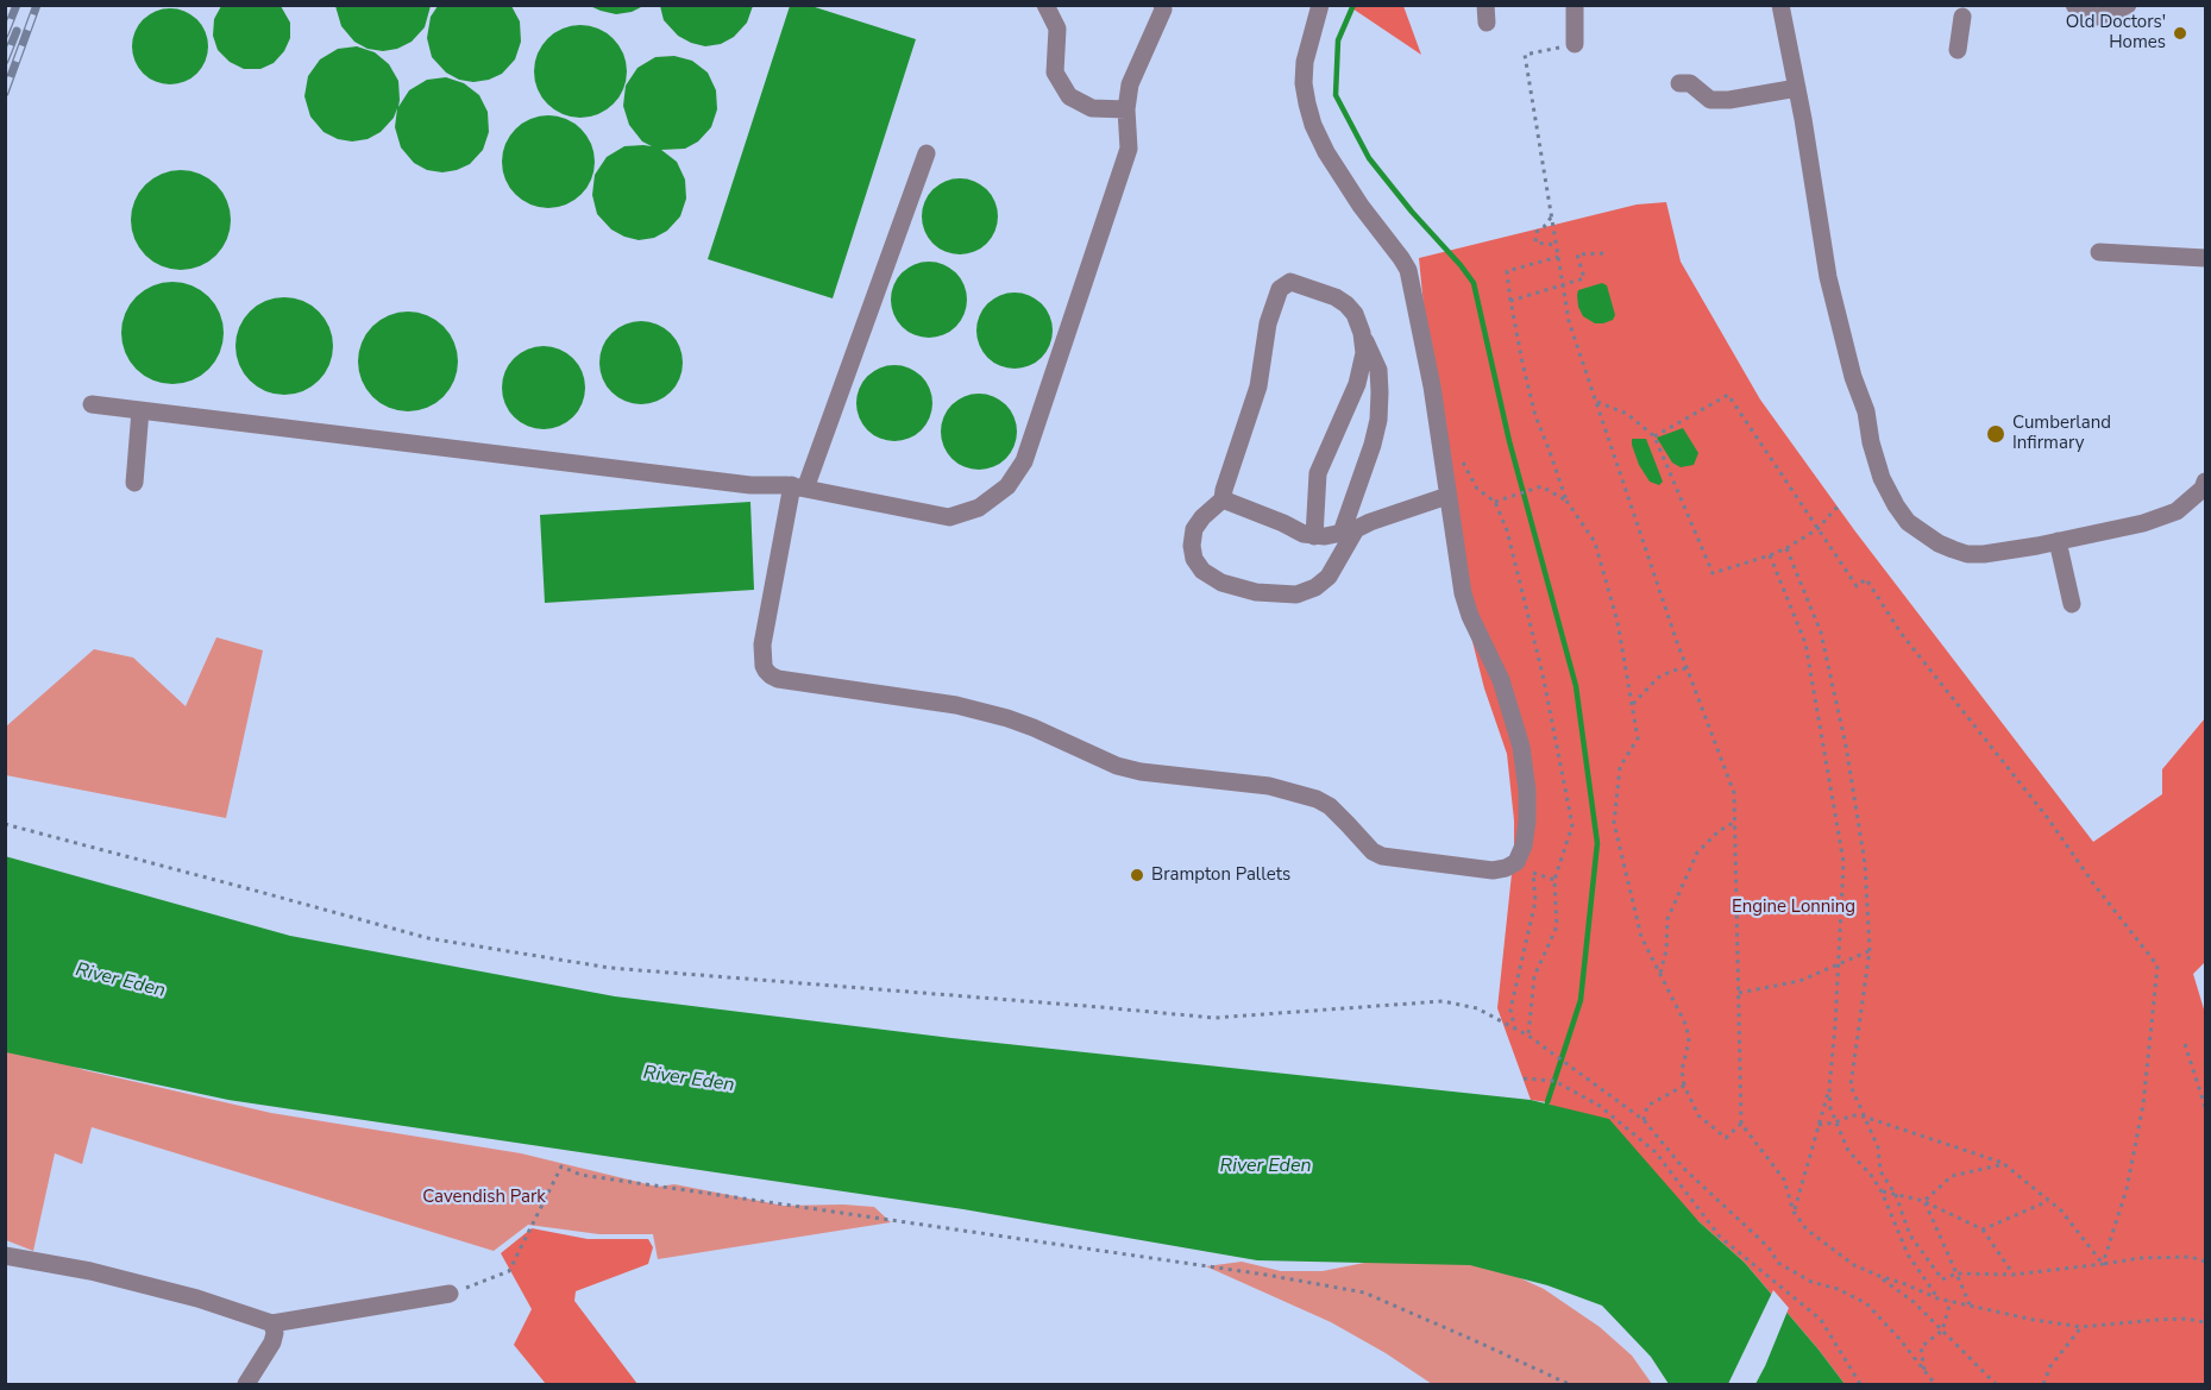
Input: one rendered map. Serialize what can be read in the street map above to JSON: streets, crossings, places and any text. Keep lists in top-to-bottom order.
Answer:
{
  "water": ["River Eden"],
  "parks": ["Engine Lonning", "Cavendish Park"],
  "places": ["Old Doctors' Homes", "Cumberland Infirmary", "Brampton Pallets"]
}
